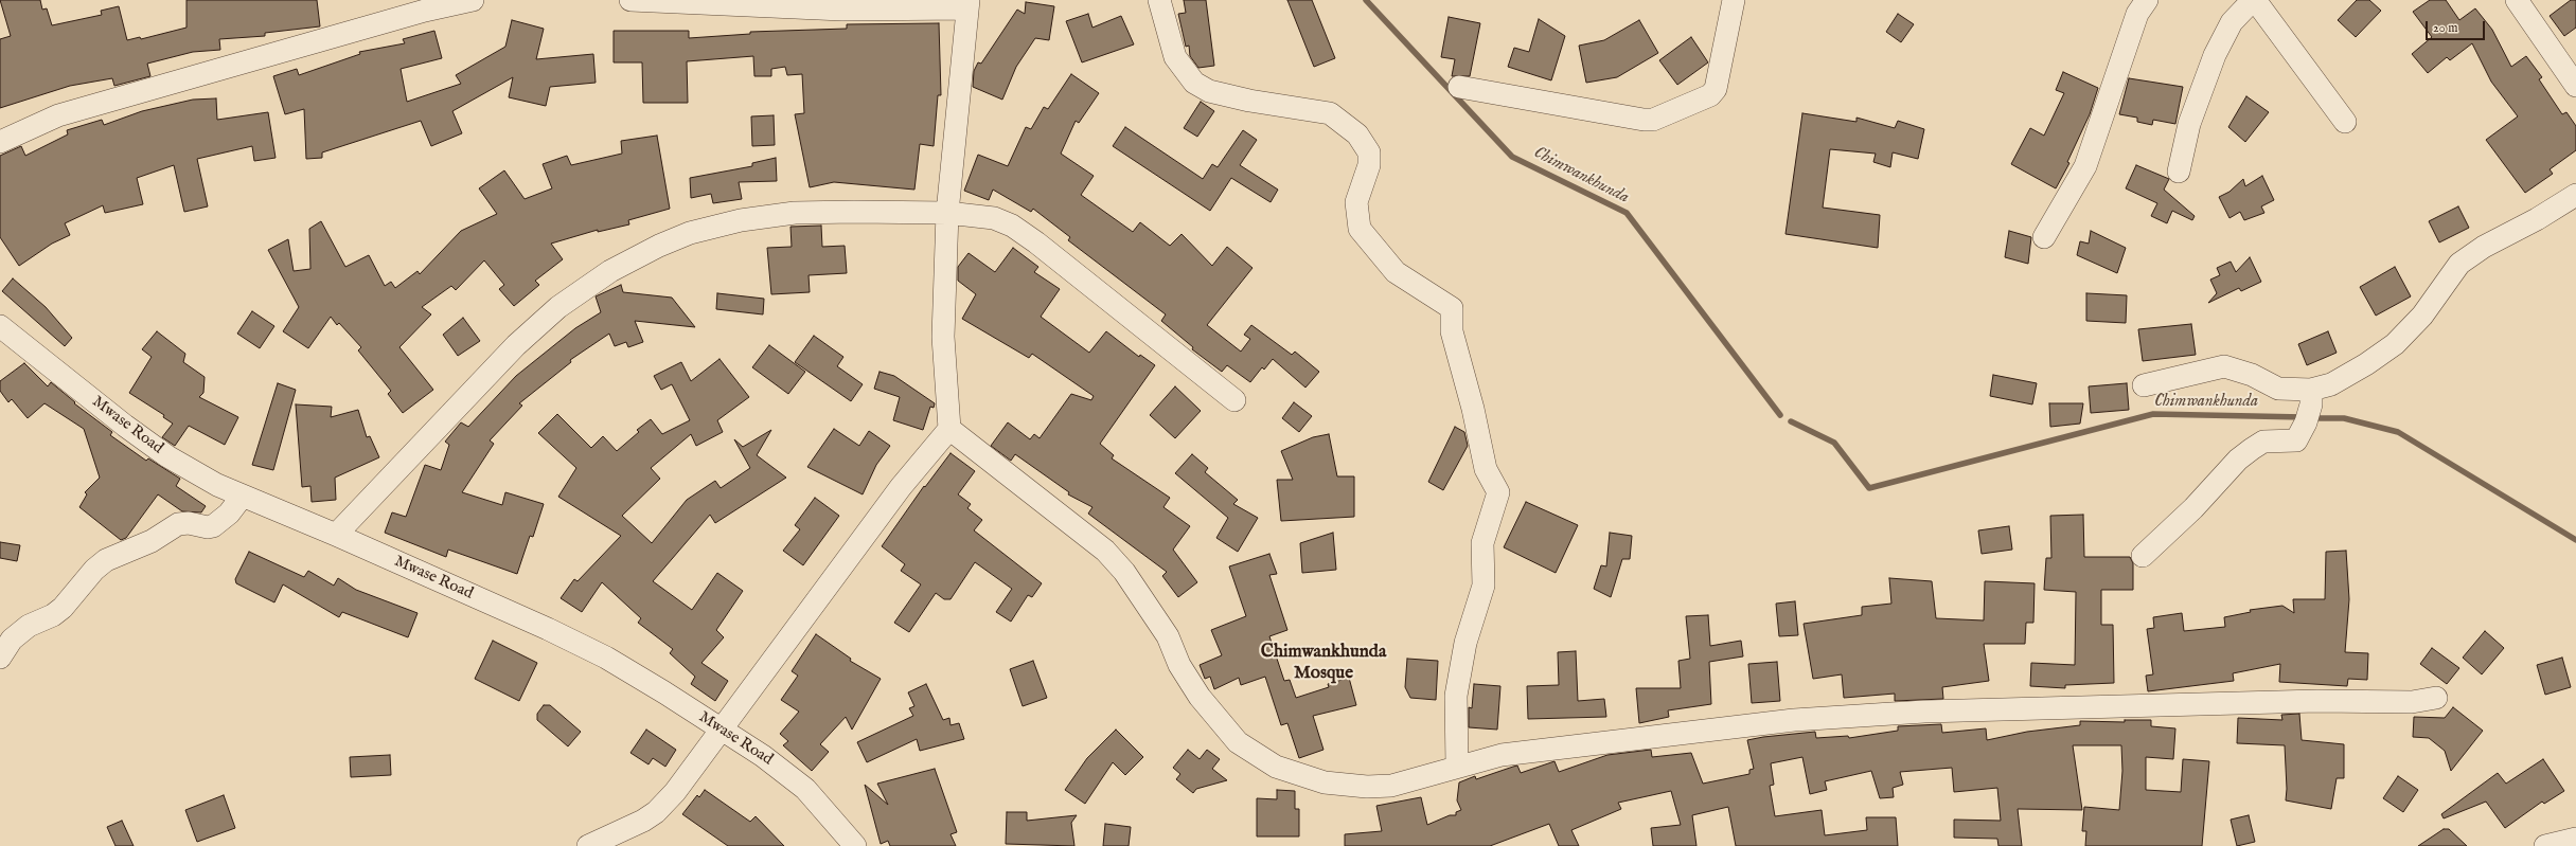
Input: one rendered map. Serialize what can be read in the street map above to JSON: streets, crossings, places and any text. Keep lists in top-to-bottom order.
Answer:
{
  "streets": {
    "street": ["Mwase Road"]
  },
  "districts": ["Chimwankhunda Mosque"],
  "water": ["Chimwankhunda"],
  "scale_bar": "20 m"
}
